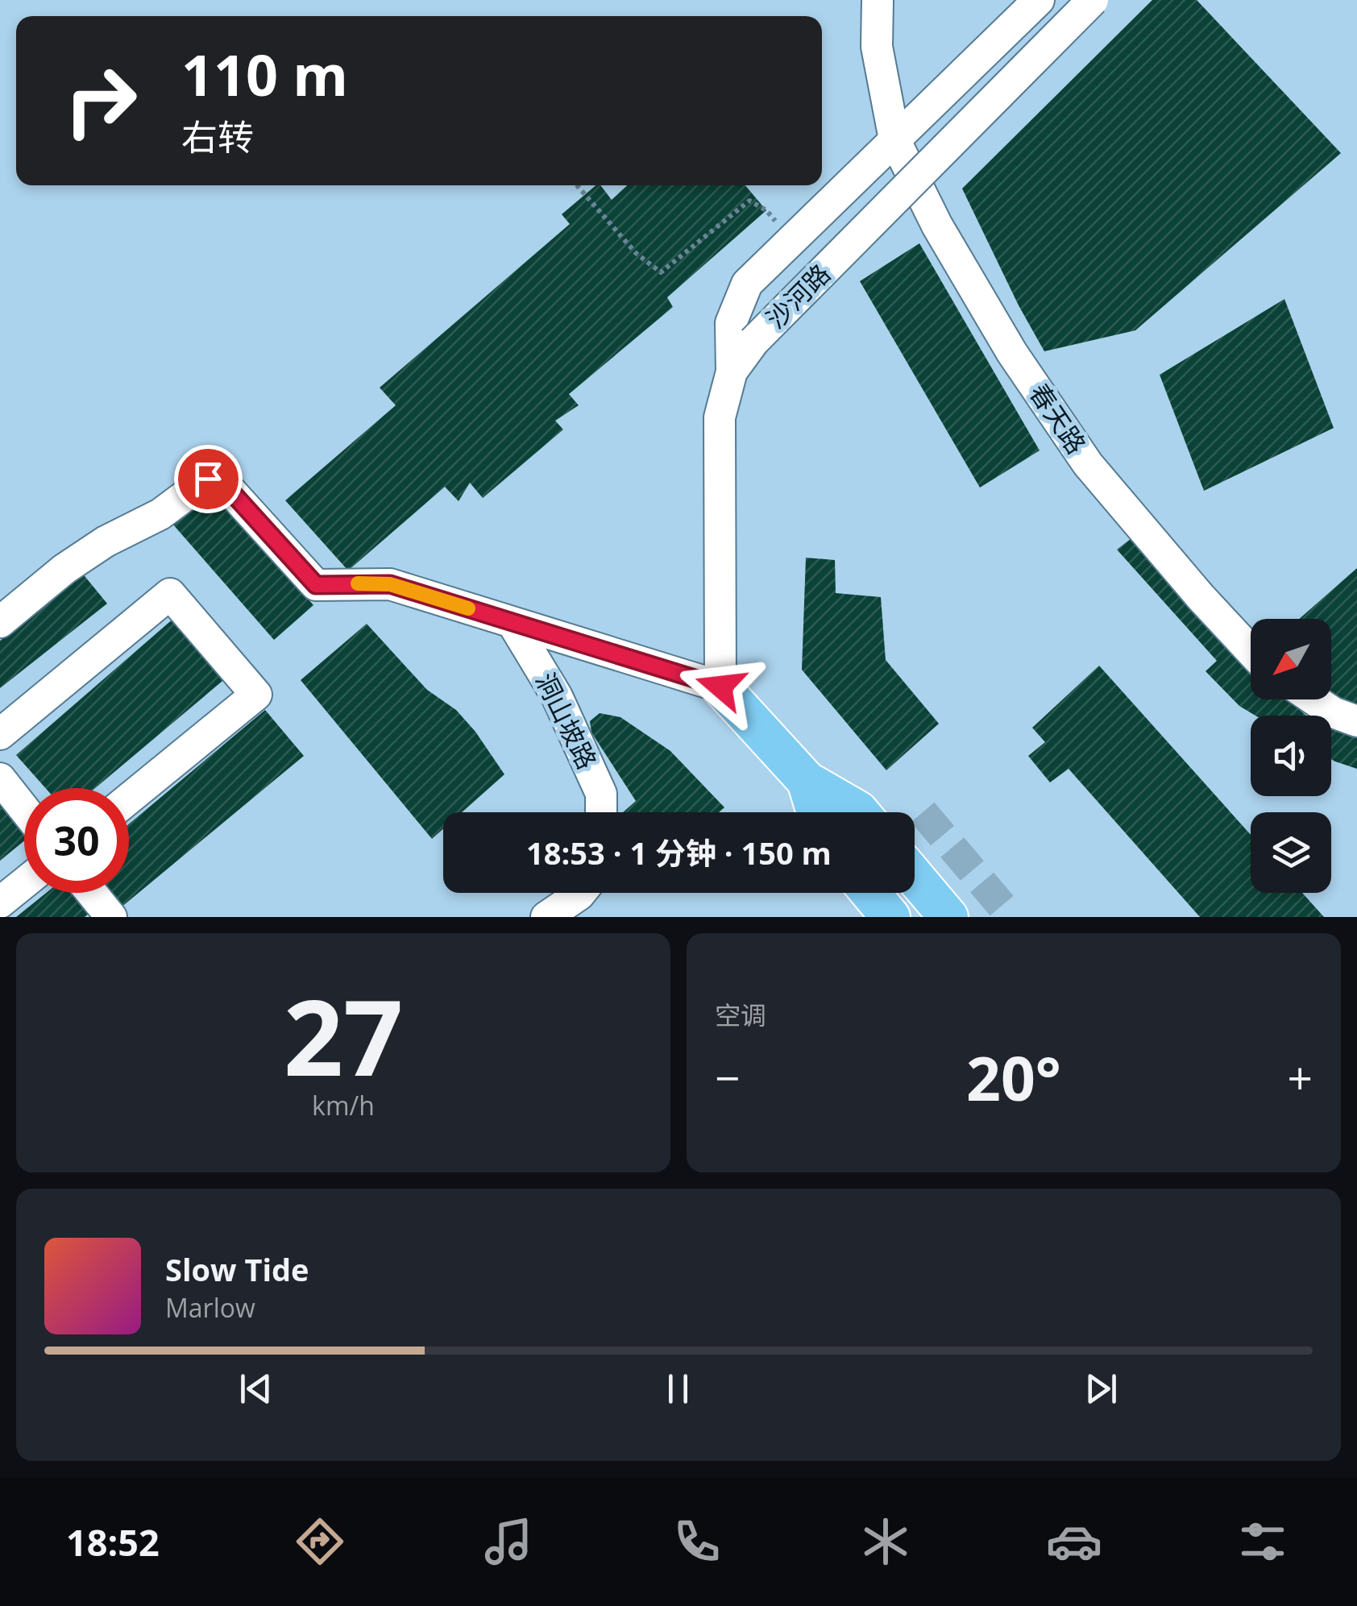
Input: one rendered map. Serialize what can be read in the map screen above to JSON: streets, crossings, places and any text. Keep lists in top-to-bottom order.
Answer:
{
  "streets": {
    "street": ["沙河路", "春天路", "洞山坡路"]
  },
  "north": "bottom left",
  "page": {
    "turn": ["110 m", "右转"],
    "limit": "30",
    "trip": "18:53 · 1 分钟 · 150 m",
    "tile": [
      ["27", "km/h"],
      "空调"
    ],
    "heat": ["−", "20°", "+"],
    "song": ["Slow Tide", "Marlow"],
    "tabs": "18:52"
  }
}
